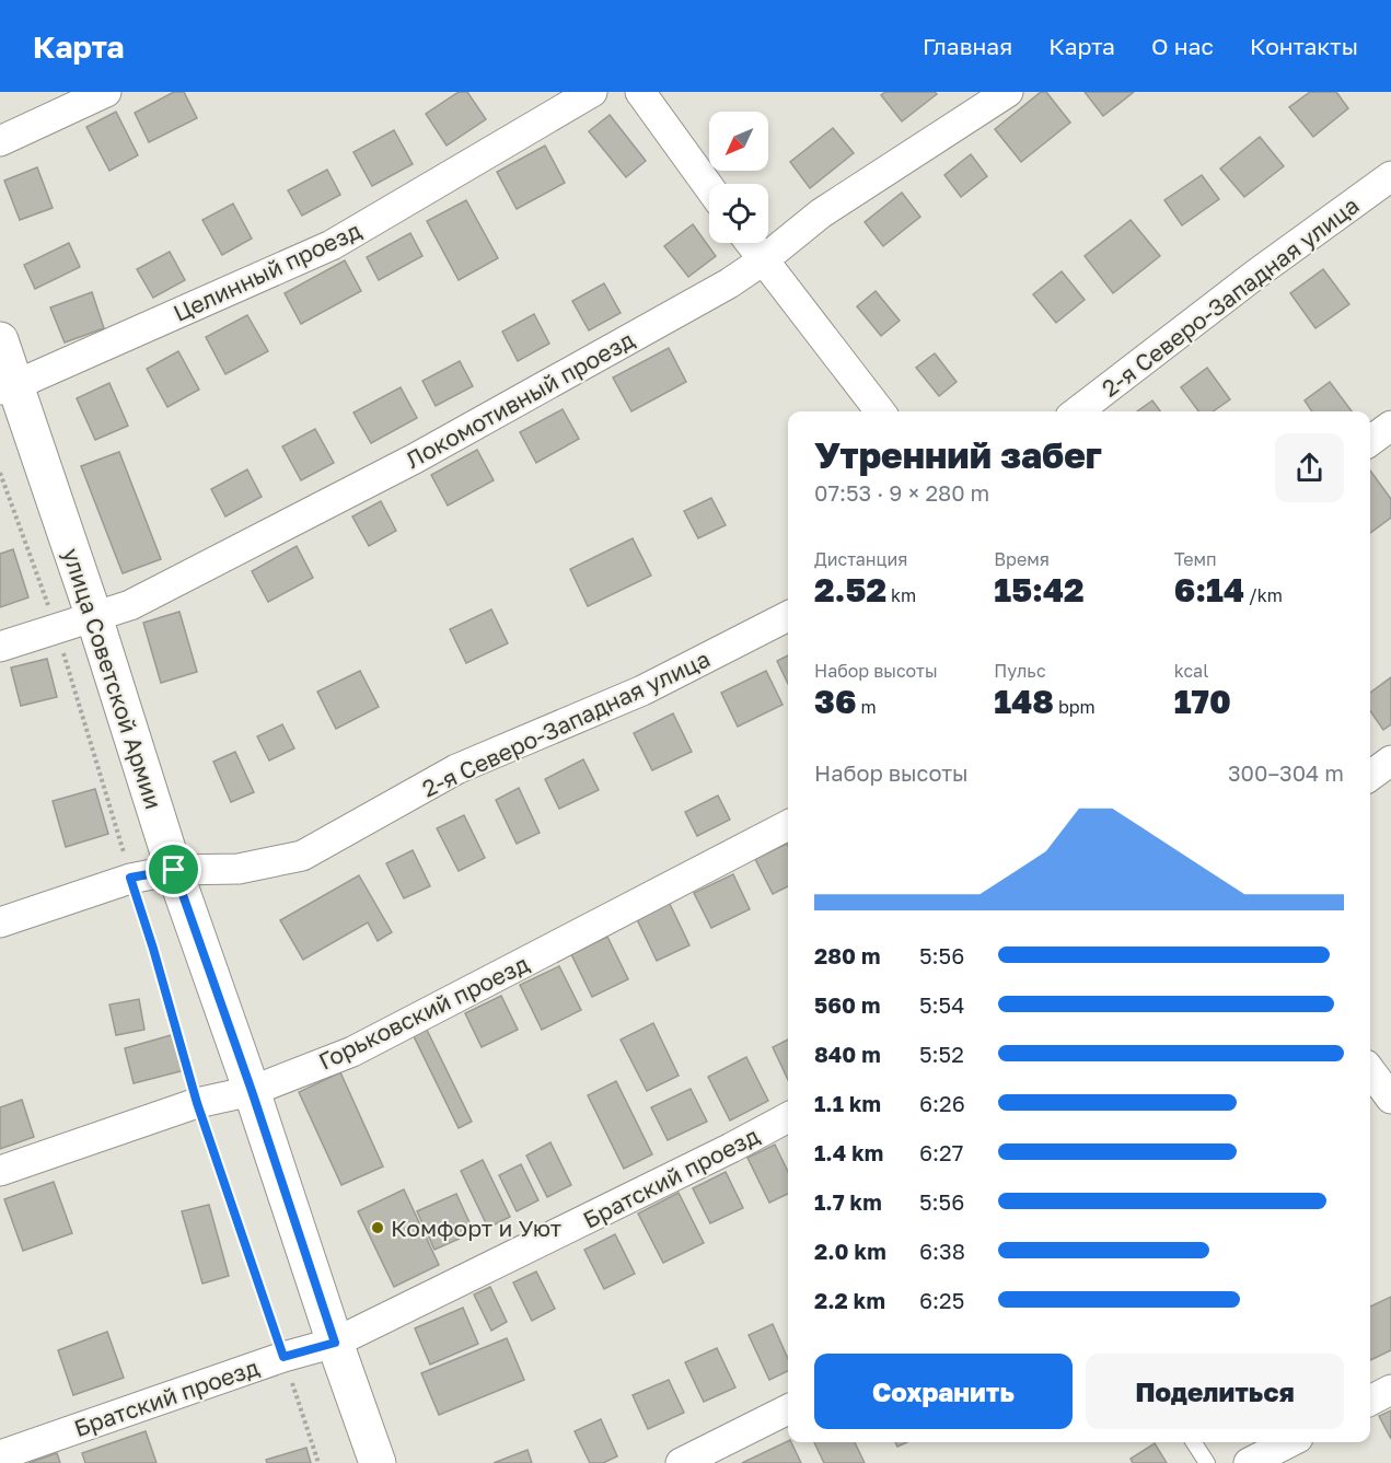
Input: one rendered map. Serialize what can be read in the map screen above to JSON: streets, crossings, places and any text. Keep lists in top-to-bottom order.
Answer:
{
  "streets": {
    "street": [
      "Целинный проезд",
      "2-я Северо-Западная улица",
      "Локомотивный проезд",
      "улица Советской Армии",
      "Горьковский проезд",
      "Братский проезд"
    ]
  },
  "crossings": [
    ["Целинный проезд", "улица Советской Армии"],
    ["2-я Северо-Западная улица", "улица Советской Армии"],
    ["Локомотивный проезд", "улица Советской Армии"],
    ["улица Советской Армии", "Горьковский проезд"],
    ["улица Советской Армии", "Братский проезд"]
  ],
  "places": ["Комфорт и Уют"],
  "north": "bottom left",
  "page": {
    "header": "Карта",
    "nav": [
      "Главная",
      "Карта",
      "О нас",
      "Контакты"
    ],
    "heading": ["Утренний забег", "07:53 · 9 × 280 m"],
    "stats": [
      ["Дистанция", "2.52 km"],
      ["Время", "15:42"],
      ["Темп", "6:14 /km"],
      ["Набор высоты", "36 m"],
      ["Пульс", "148 bpm"],
      ["kcal", "170"]
    ],
    "chart": ["Набор высоты", "300–304 m"],
    "list": [
      {
        "name": "280 m",
        "note": "5:56"
      },
      {
        "name": "560 m",
        "note": "5:54"
      },
      {
        "name": "840 m",
        "note": "5:52"
      },
      {
        "name": "1.1 km",
        "note": "6:26"
      },
      {
        "name": "1.4 km",
        "note": "6:27"
      },
      {
        "name": "1.7 km",
        "note": "5:56"
      },
      {
        "name": "2.0 km",
        "note": "6:38"
      },
      {
        "name": "2.2 km",
        "note": "6:25"
      }
    ],
    "buttons": ["Сохранить", "Поделиться"]
  }
}
